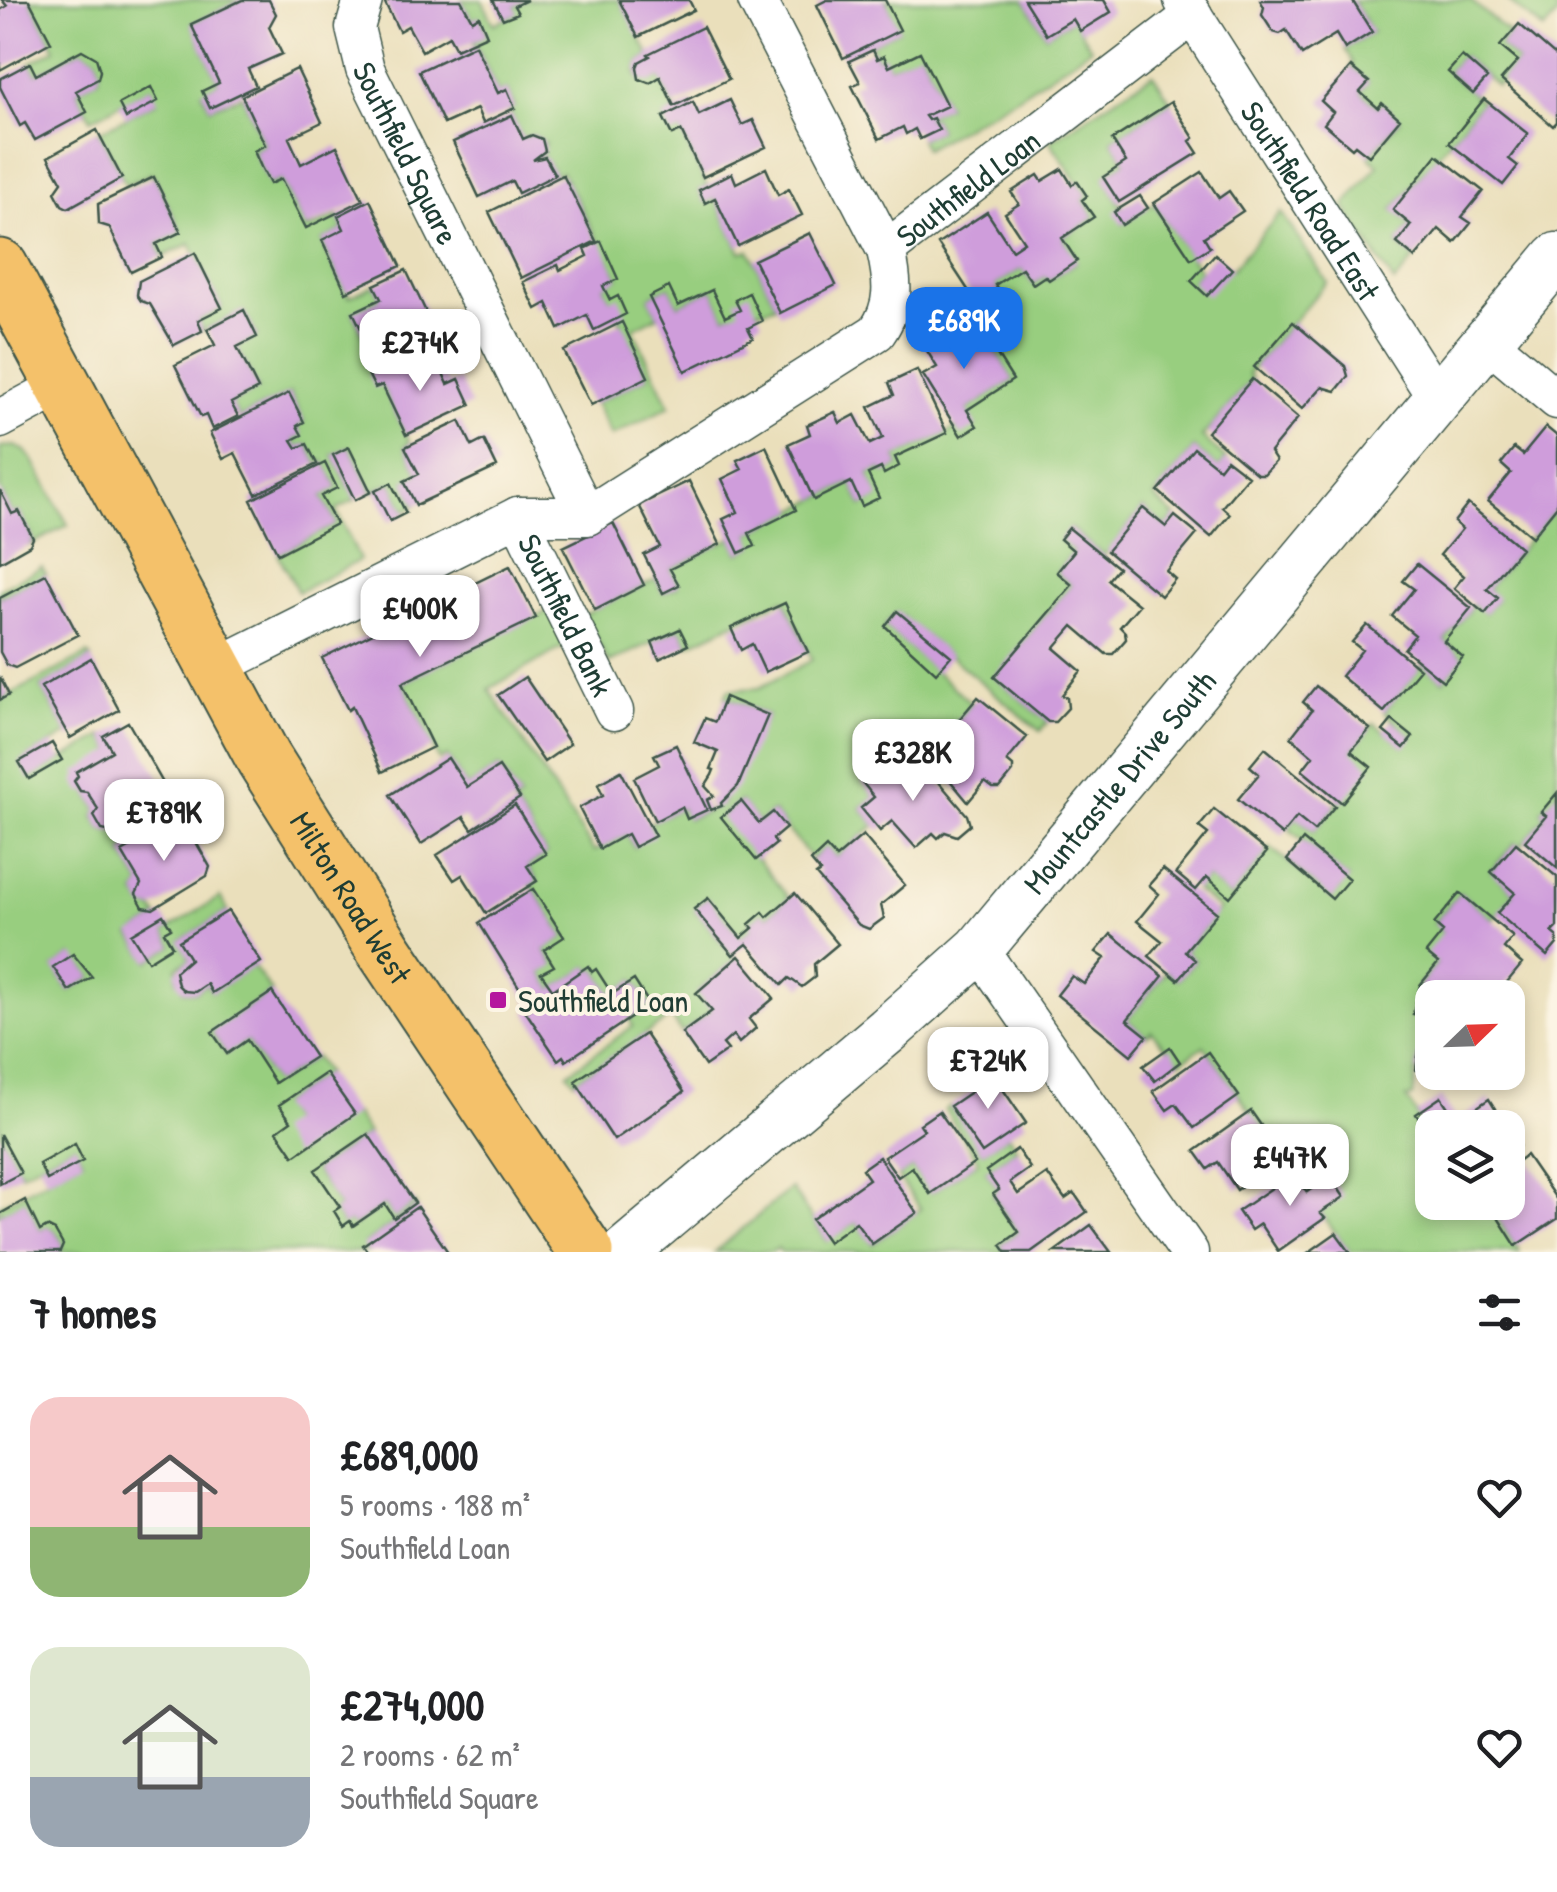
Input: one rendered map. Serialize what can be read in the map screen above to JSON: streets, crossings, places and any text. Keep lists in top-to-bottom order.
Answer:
{
  "streets": {
    "main road": ["Milton Road West"],
    "street": [
      "Southfield Square",
      "Southfield Loan",
      "Southfield Road East",
      "Southfield Bank",
      "Mountcastle Drive South"
    ]
  },
  "crossings": [
    ["Southfield Square", "Southfield Loan"],
    ["Southfield Loan", "Southfield Road East"],
    ["Southfield Road East", "Mountcastle Drive South"]
  ],
  "places": {
    "transit": ["Southfield Loan"]
  },
  "north": "top right",
  "page": {
    "price": [
      "£689K",
      "£274K",
      "£400K",
      "£328K",
      "£789K",
      "£724K",
      "£447K"
    ],
    "heading": "7 homes",
    "list": [
      {
        "name": "£689,000",
        "note": "5 rooms · 188 m² · Southfield Loan"
      },
      {
        "name": "£274,000",
        "note": "2 rooms · 62 m² · Southfield Square"
      }
    ]
  }
}
